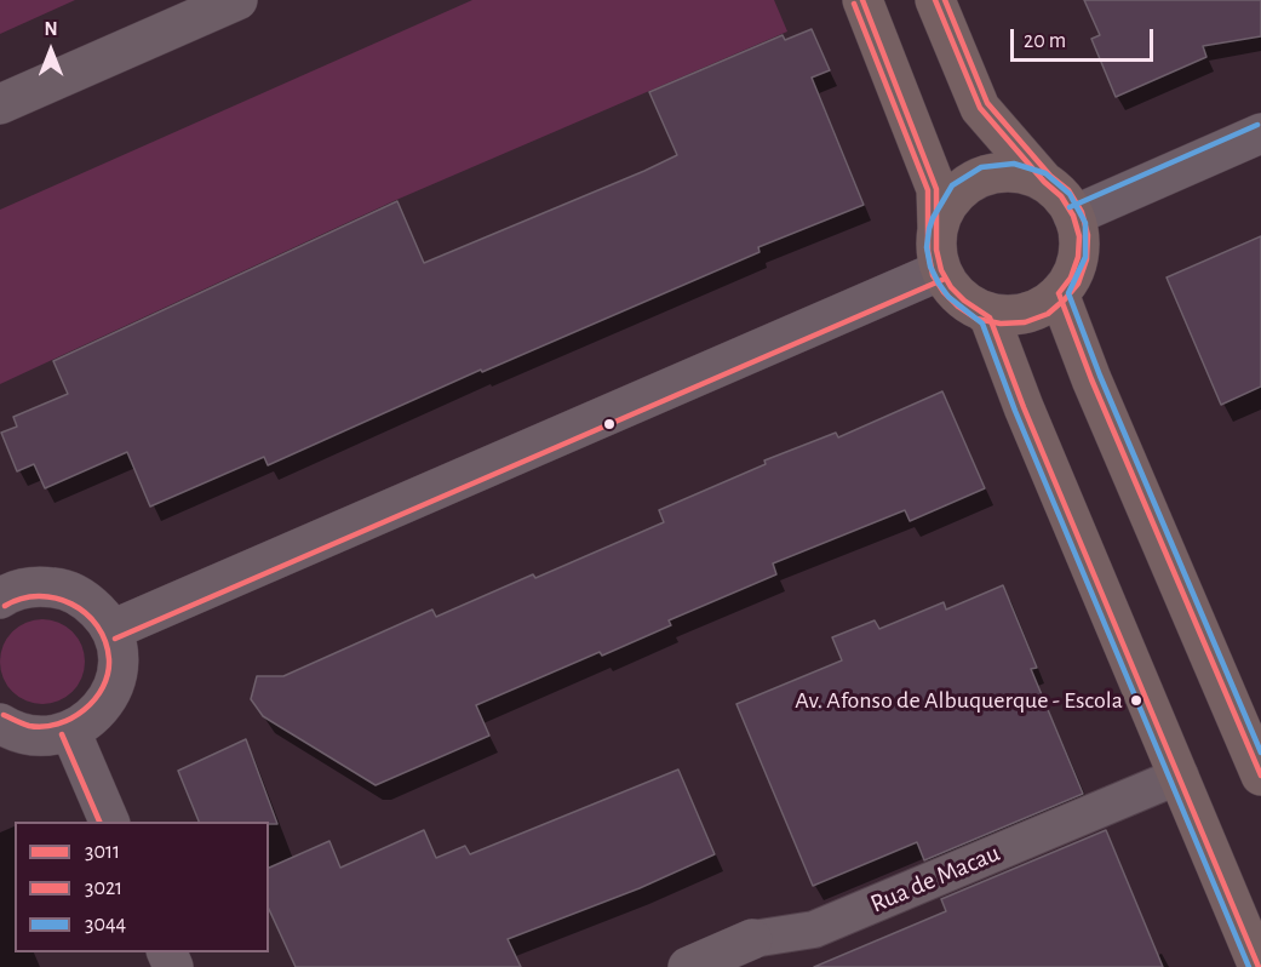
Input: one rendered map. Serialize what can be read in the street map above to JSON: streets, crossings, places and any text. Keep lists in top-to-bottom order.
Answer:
{
  "streets": {
    "street": ["Rua de Macau"]
  },
  "places": ["Av. Afonso de Albuquerque - Escola"],
  "lines": ["transit line 3011", "transit line 3021", "transit line 3044"],
  "legend": ["3011", "3021", "3044"],
  "scale_bar": "20 m",
  "north": "top"
}
